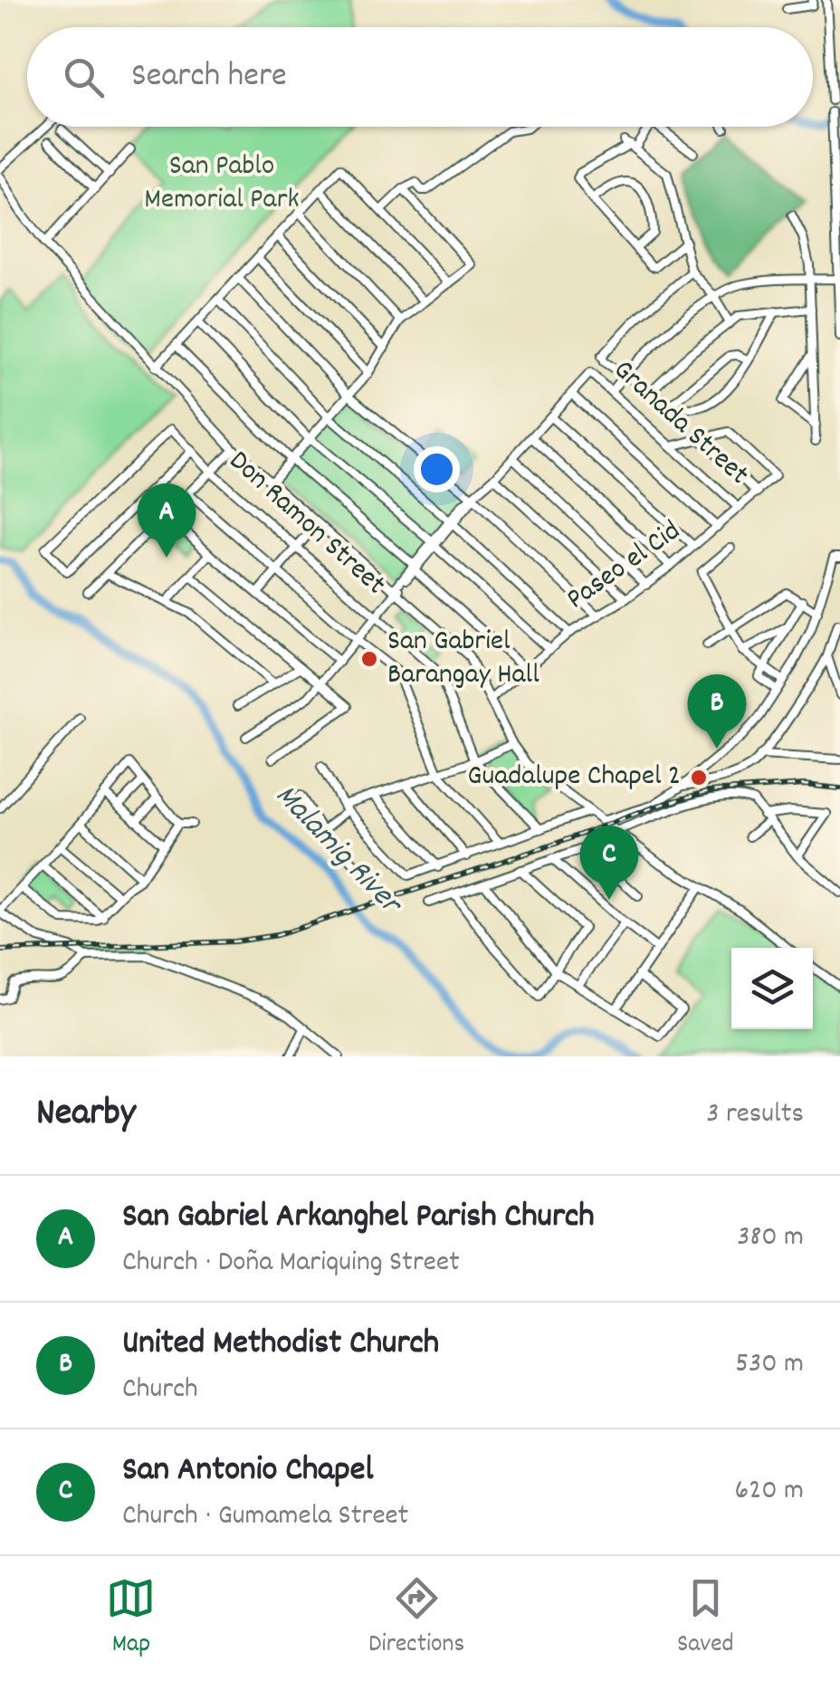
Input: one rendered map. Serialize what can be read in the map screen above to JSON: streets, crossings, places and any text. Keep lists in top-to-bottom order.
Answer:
{
  "streets": {
    "street": ["Granada Street", "Don Ramon Street", "Paseo el Cid"]
  },
  "crossings": [
    ["Granada Street", "Paseo el Cid"]
  ],
  "water": ["Malamig River"],
  "parks": ["San Pablo Memorial Park"],
  "places": ["San Gabriel Barangay Hall", "Guadalupe Chapel 2"],
  "page": {
    "search": "Search here",
    "pins": ["A", "B", "C"],
    "heading": ["Nearby", "3 results"],
    "list": [
      {
        "mark": "A",
        "name": "San Gabriel Arkanghel Parish Church",
        "note": "Church · Doña Mariquing Street",
        "value": "380 m"
      },
      {
        "mark": "B",
        "name": "United Methodist Church",
        "note": "Church",
        "value": "530 m"
      },
      {
        "mark": "C",
        "name": "San Antonio Chapel",
        "note": "Church · Gumamela Street",
        "value": "620 m"
      }
    ],
    "nav": ["Map", "Directions", "Saved"]
  }
}
